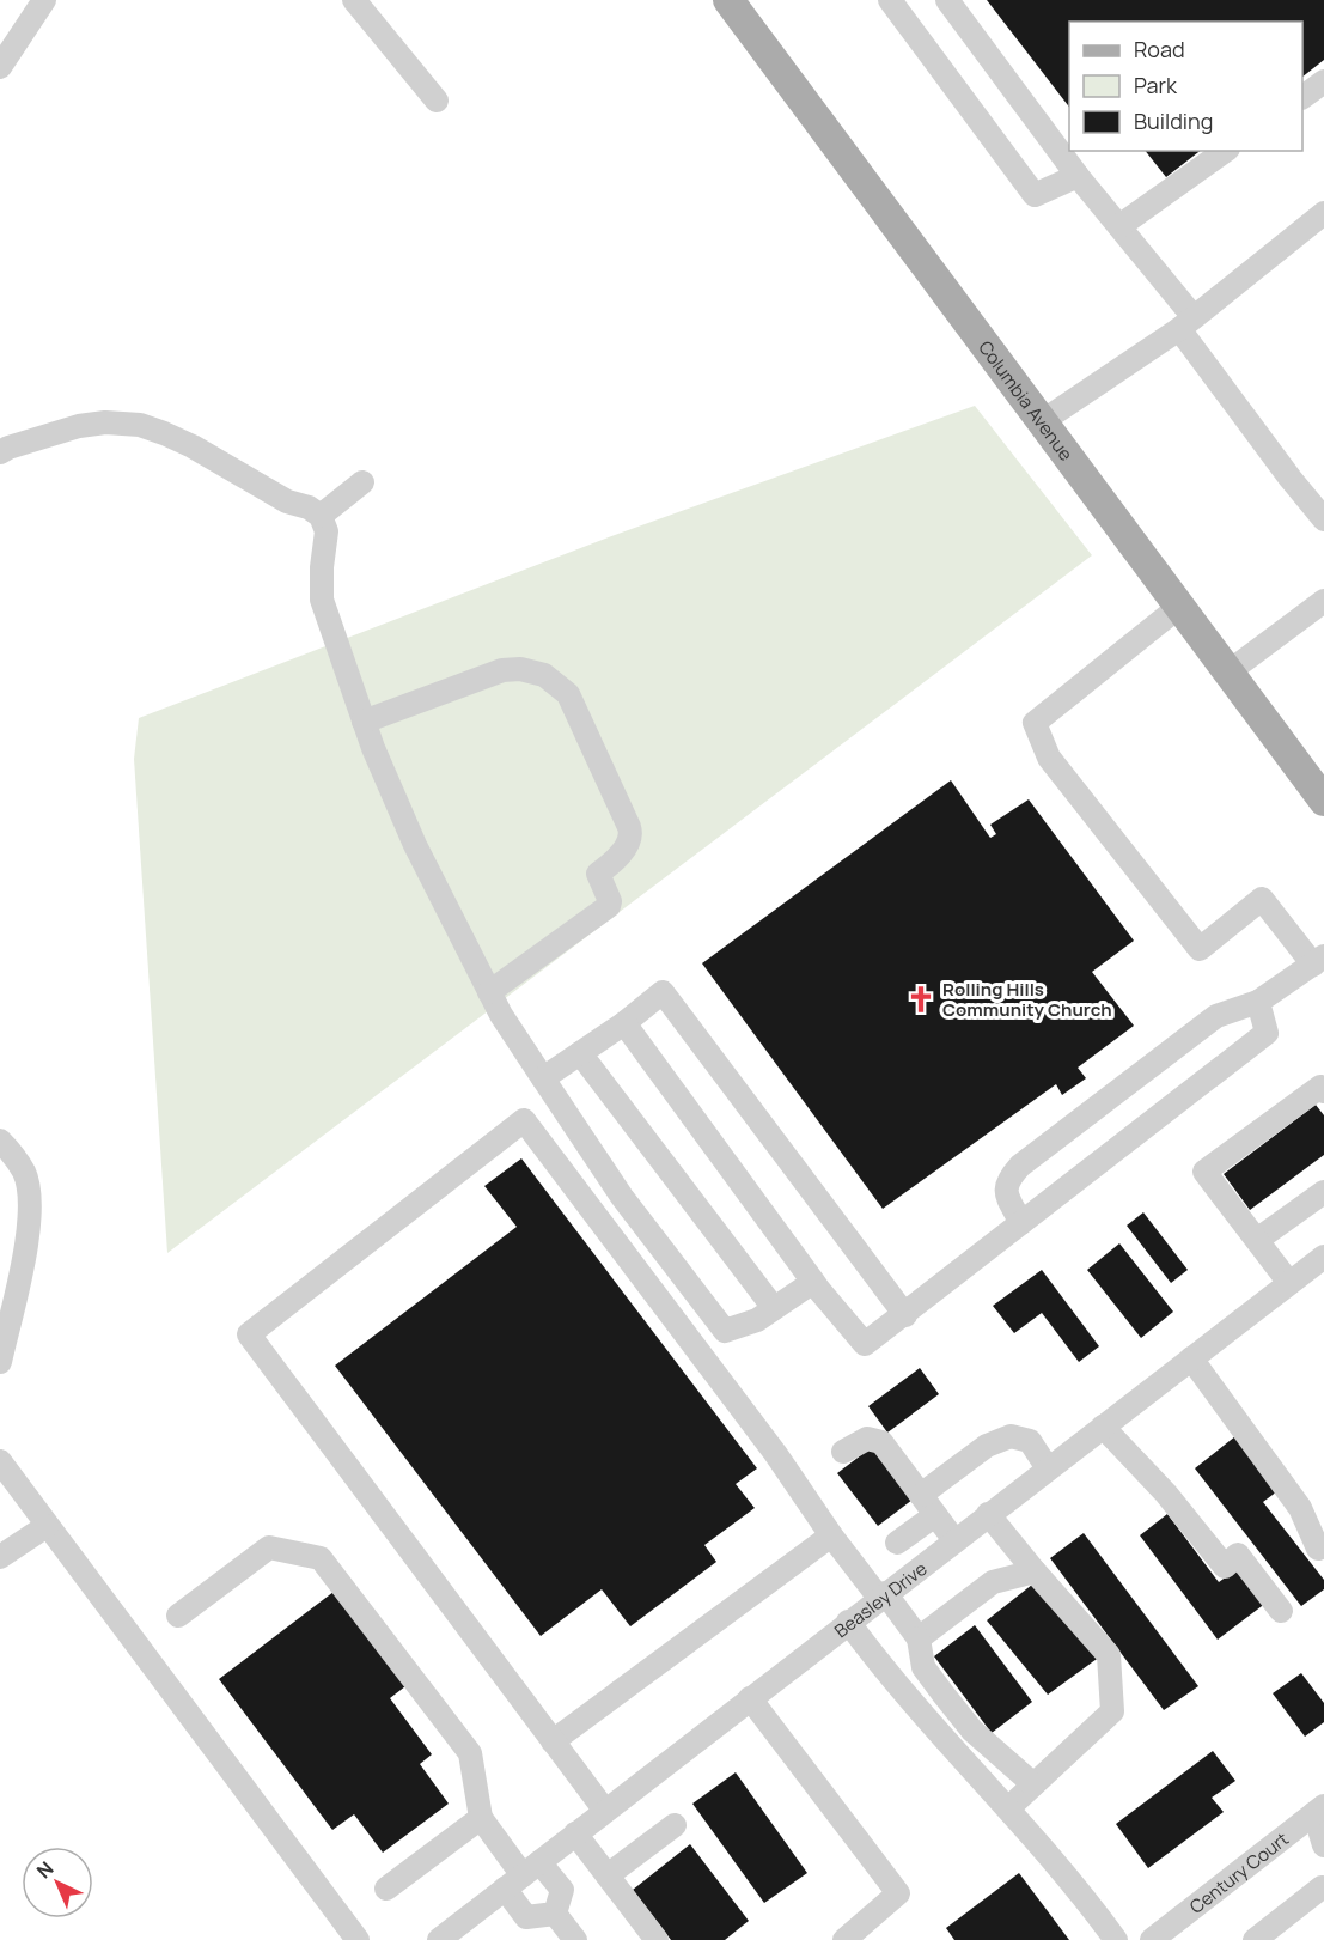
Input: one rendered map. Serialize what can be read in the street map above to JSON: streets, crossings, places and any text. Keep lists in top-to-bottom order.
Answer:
{
  "streets": {
    "main road": ["Columbia Avenue"],
    "street": ["Beasley Drive", "Century Court"]
  },
  "places": {
    "church": ["Rolling Hills Community Church"]
  },
  "legend": ["Road", "Park", "Building"],
  "north": "top left"
}
